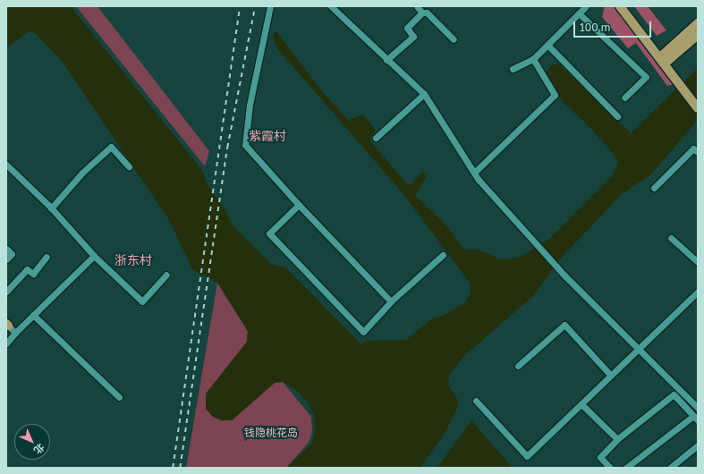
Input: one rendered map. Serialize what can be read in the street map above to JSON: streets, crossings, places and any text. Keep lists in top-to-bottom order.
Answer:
{
  "districts": ["紫霞村", "浙东村"],
  "parks": ["钱隐桃花岛"],
  "scale_bar": "100 m",
  "north": "bottom right"
}
